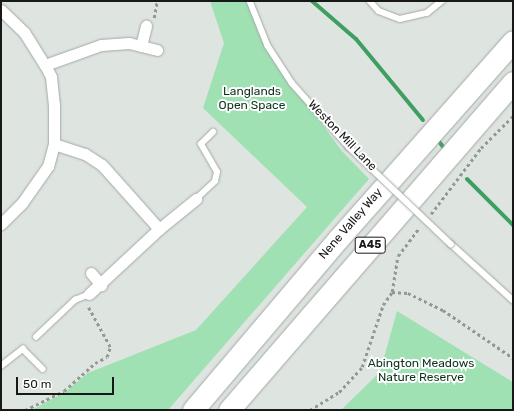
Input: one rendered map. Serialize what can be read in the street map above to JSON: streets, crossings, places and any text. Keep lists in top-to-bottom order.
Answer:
{
  "streets": {
    "highway": ["Nene Valley Way", "A45"],
    "lane": ["Weston Mill Lane"]
  },
  "parks": ["Langlands Open Space", "Abington Meadows Nature Reserve"],
  "scale_bar": "50 m"
}
